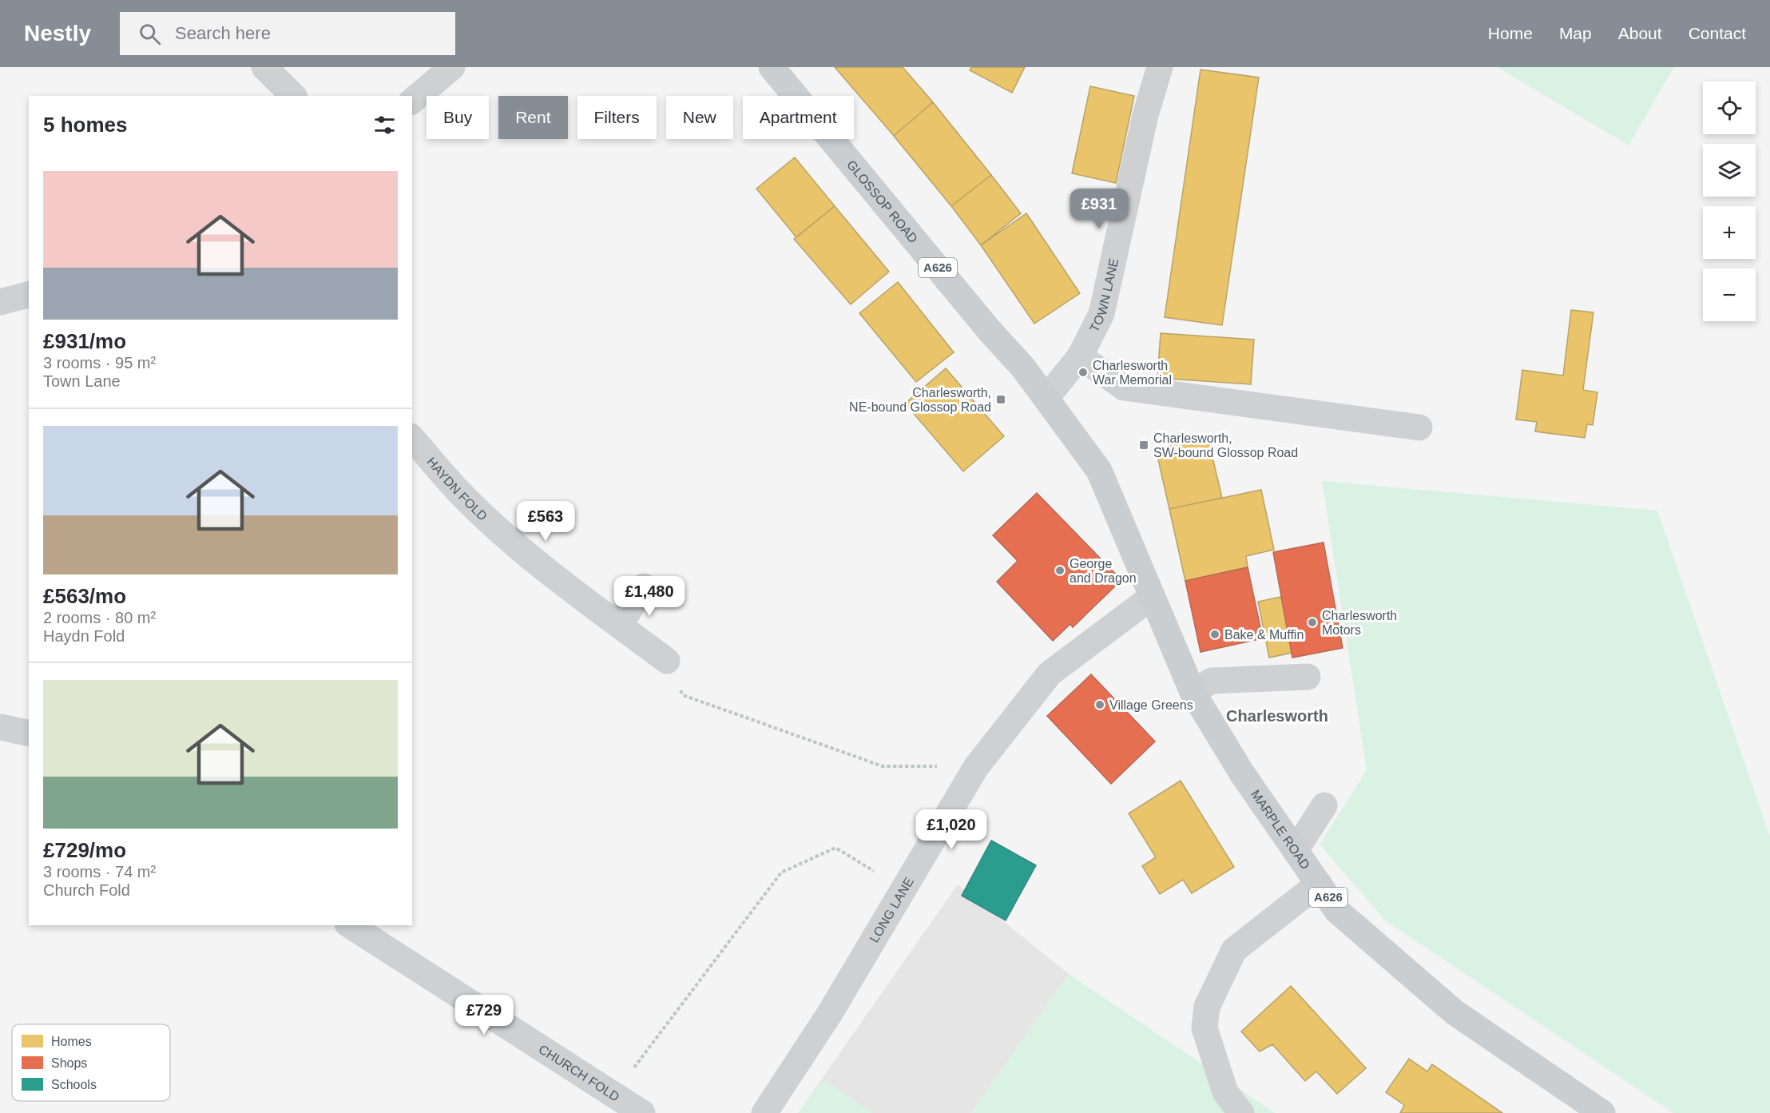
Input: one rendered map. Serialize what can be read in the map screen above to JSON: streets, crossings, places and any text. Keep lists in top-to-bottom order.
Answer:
{
  "streets": {
    "main road": ["GLOSSOP ROAD", "A626", "MARPLE ROAD"],
    "street": [
      "TOWN LANE",
      "HAYDN FOLD",
      "LONG LANE",
      "CHURCH FOLD"
    ]
  },
  "crossings": [
    ["GLOSSOP ROAD", "TOWN LANE"],
    ["GLOSSOP ROAD", "MARPLE ROAD"],
    ["MARPLE ROAD", "LONG LANE"]
  ],
  "districts": ["Charlesworth"],
  "places": {
    "other": [
      "Charlesworth War Memorial",
      "George and Dragon",
      "Charlesworth Motors",
      "Bake & Muffin",
      "Village Greens"
    ],
    "transit": ["Charlesworth, NE-bound Glossop Road", "Charlesworth, SW-bound Glossop Road"]
  },
  "legend": ["Homes", "Shops", "Schools"],
  "page": {
    "header": "Nestly",
    "search": "Search here",
    "nav": [
      "Home",
      "Map",
      "About",
      "Contact"
    ],
    "map_buttons": ["+", "−"],
    "chip": [
      "Buy",
      "Rent",
      "Filters",
      "New",
      "Apartment"
    ],
    "heading": "5 homes",
    "list": [
      {
        "name": "£931/mo",
        "note": "3 rooms · 95 m² · Town Lane"
      },
      {
        "name": "£563/mo",
        "note": "2 rooms · 80 m² · Haydn Fold"
      },
      {
        "name": "£729/mo",
        "note": "3 rooms · 74 m² · Church Fold"
      }
    ],
    "price": [
      "£931",
      "£563",
      "£1,480",
      "£1,020",
      "£729"
    ]
  }
}
